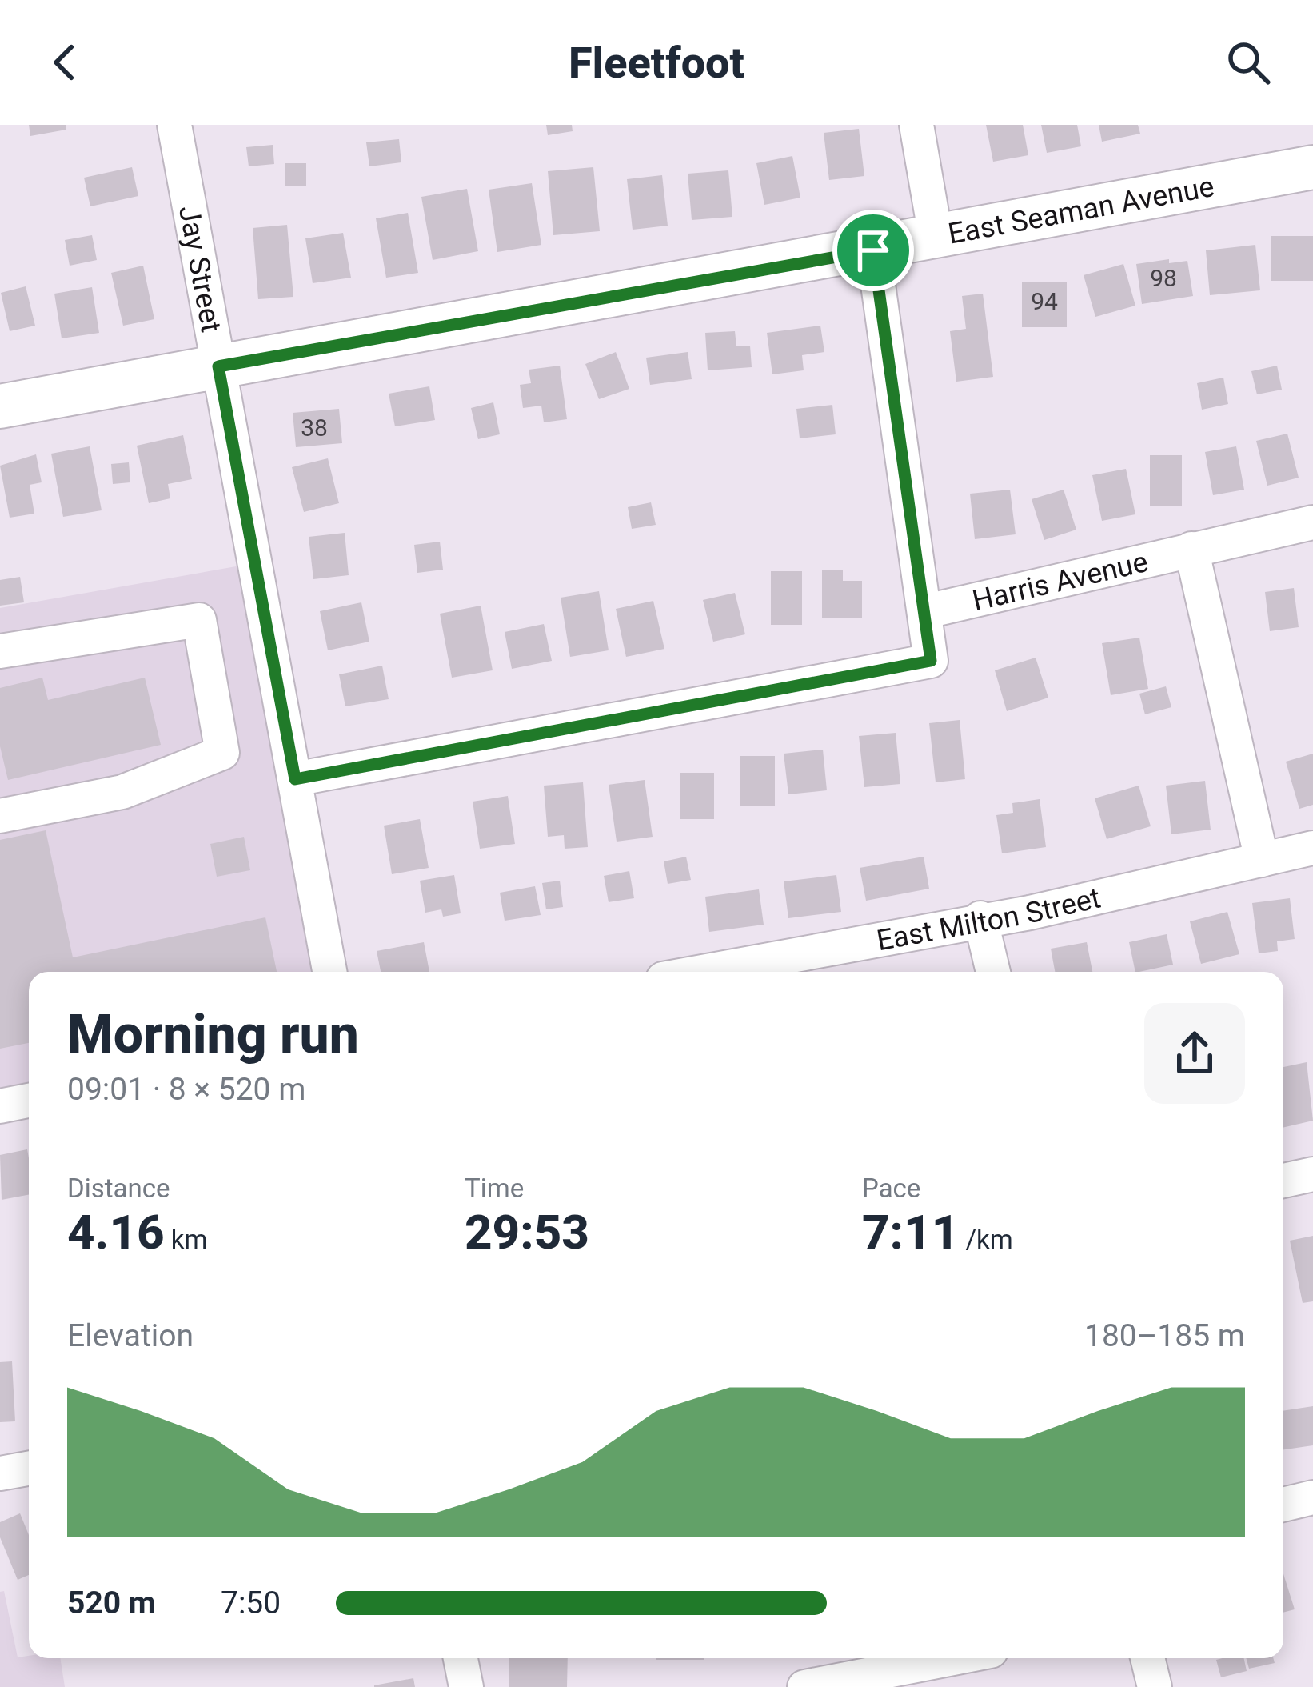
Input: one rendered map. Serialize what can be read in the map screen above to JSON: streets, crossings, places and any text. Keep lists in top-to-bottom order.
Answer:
{
  "streets": {
    "main road": ["East Seaman Avenue"],
    "street": ["Jay Street", "Harris Avenue", "East Milton Street"]
  },
  "crossings": [
    ["East Seaman Avenue", "Jay Street"]
  ],
  "house_numbers": ["98", "94", "38"],
  "page": {
    "header": "Fleetfoot",
    "heading": ["Morning run", "09:01 · 8 × 520 m"],
    "stats": [
      ["Distance", "4.16 km"],
      ["Time", "29:53"],
      ["Pace", "7:11 /km"]
    ],
    "chart": ["Elevation", "180–185 m"],
    "list": [
      {
        "name": "520 m",
        "note": "7:50"
      }
    ]
  }
}
